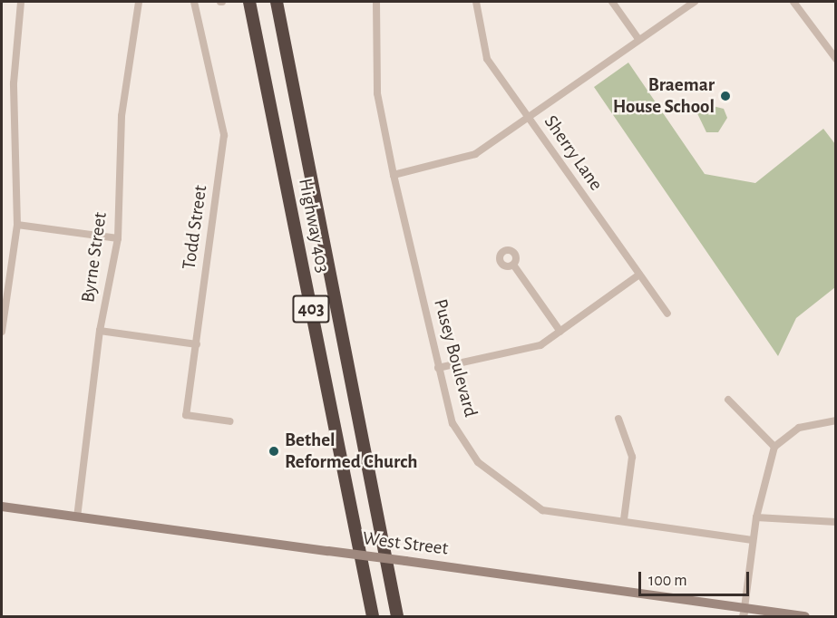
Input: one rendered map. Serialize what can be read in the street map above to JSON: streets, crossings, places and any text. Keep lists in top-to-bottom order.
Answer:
{
  "streets": {
    "highway": ["Highway 403", "403"],
    "main road": ["West Street"],
    "street": [
      "Sherry Lane",
      "Todd Street",
      "Byrne Street",
      "Pusey Boulevard"
    ]
  },
  "crossings": [
    ["Byrne Street", "West Street"]
  ],
  "places": ["Braemar House School", "Bethel Reformed Church"],
  "scale_bar": "100 m"
}
